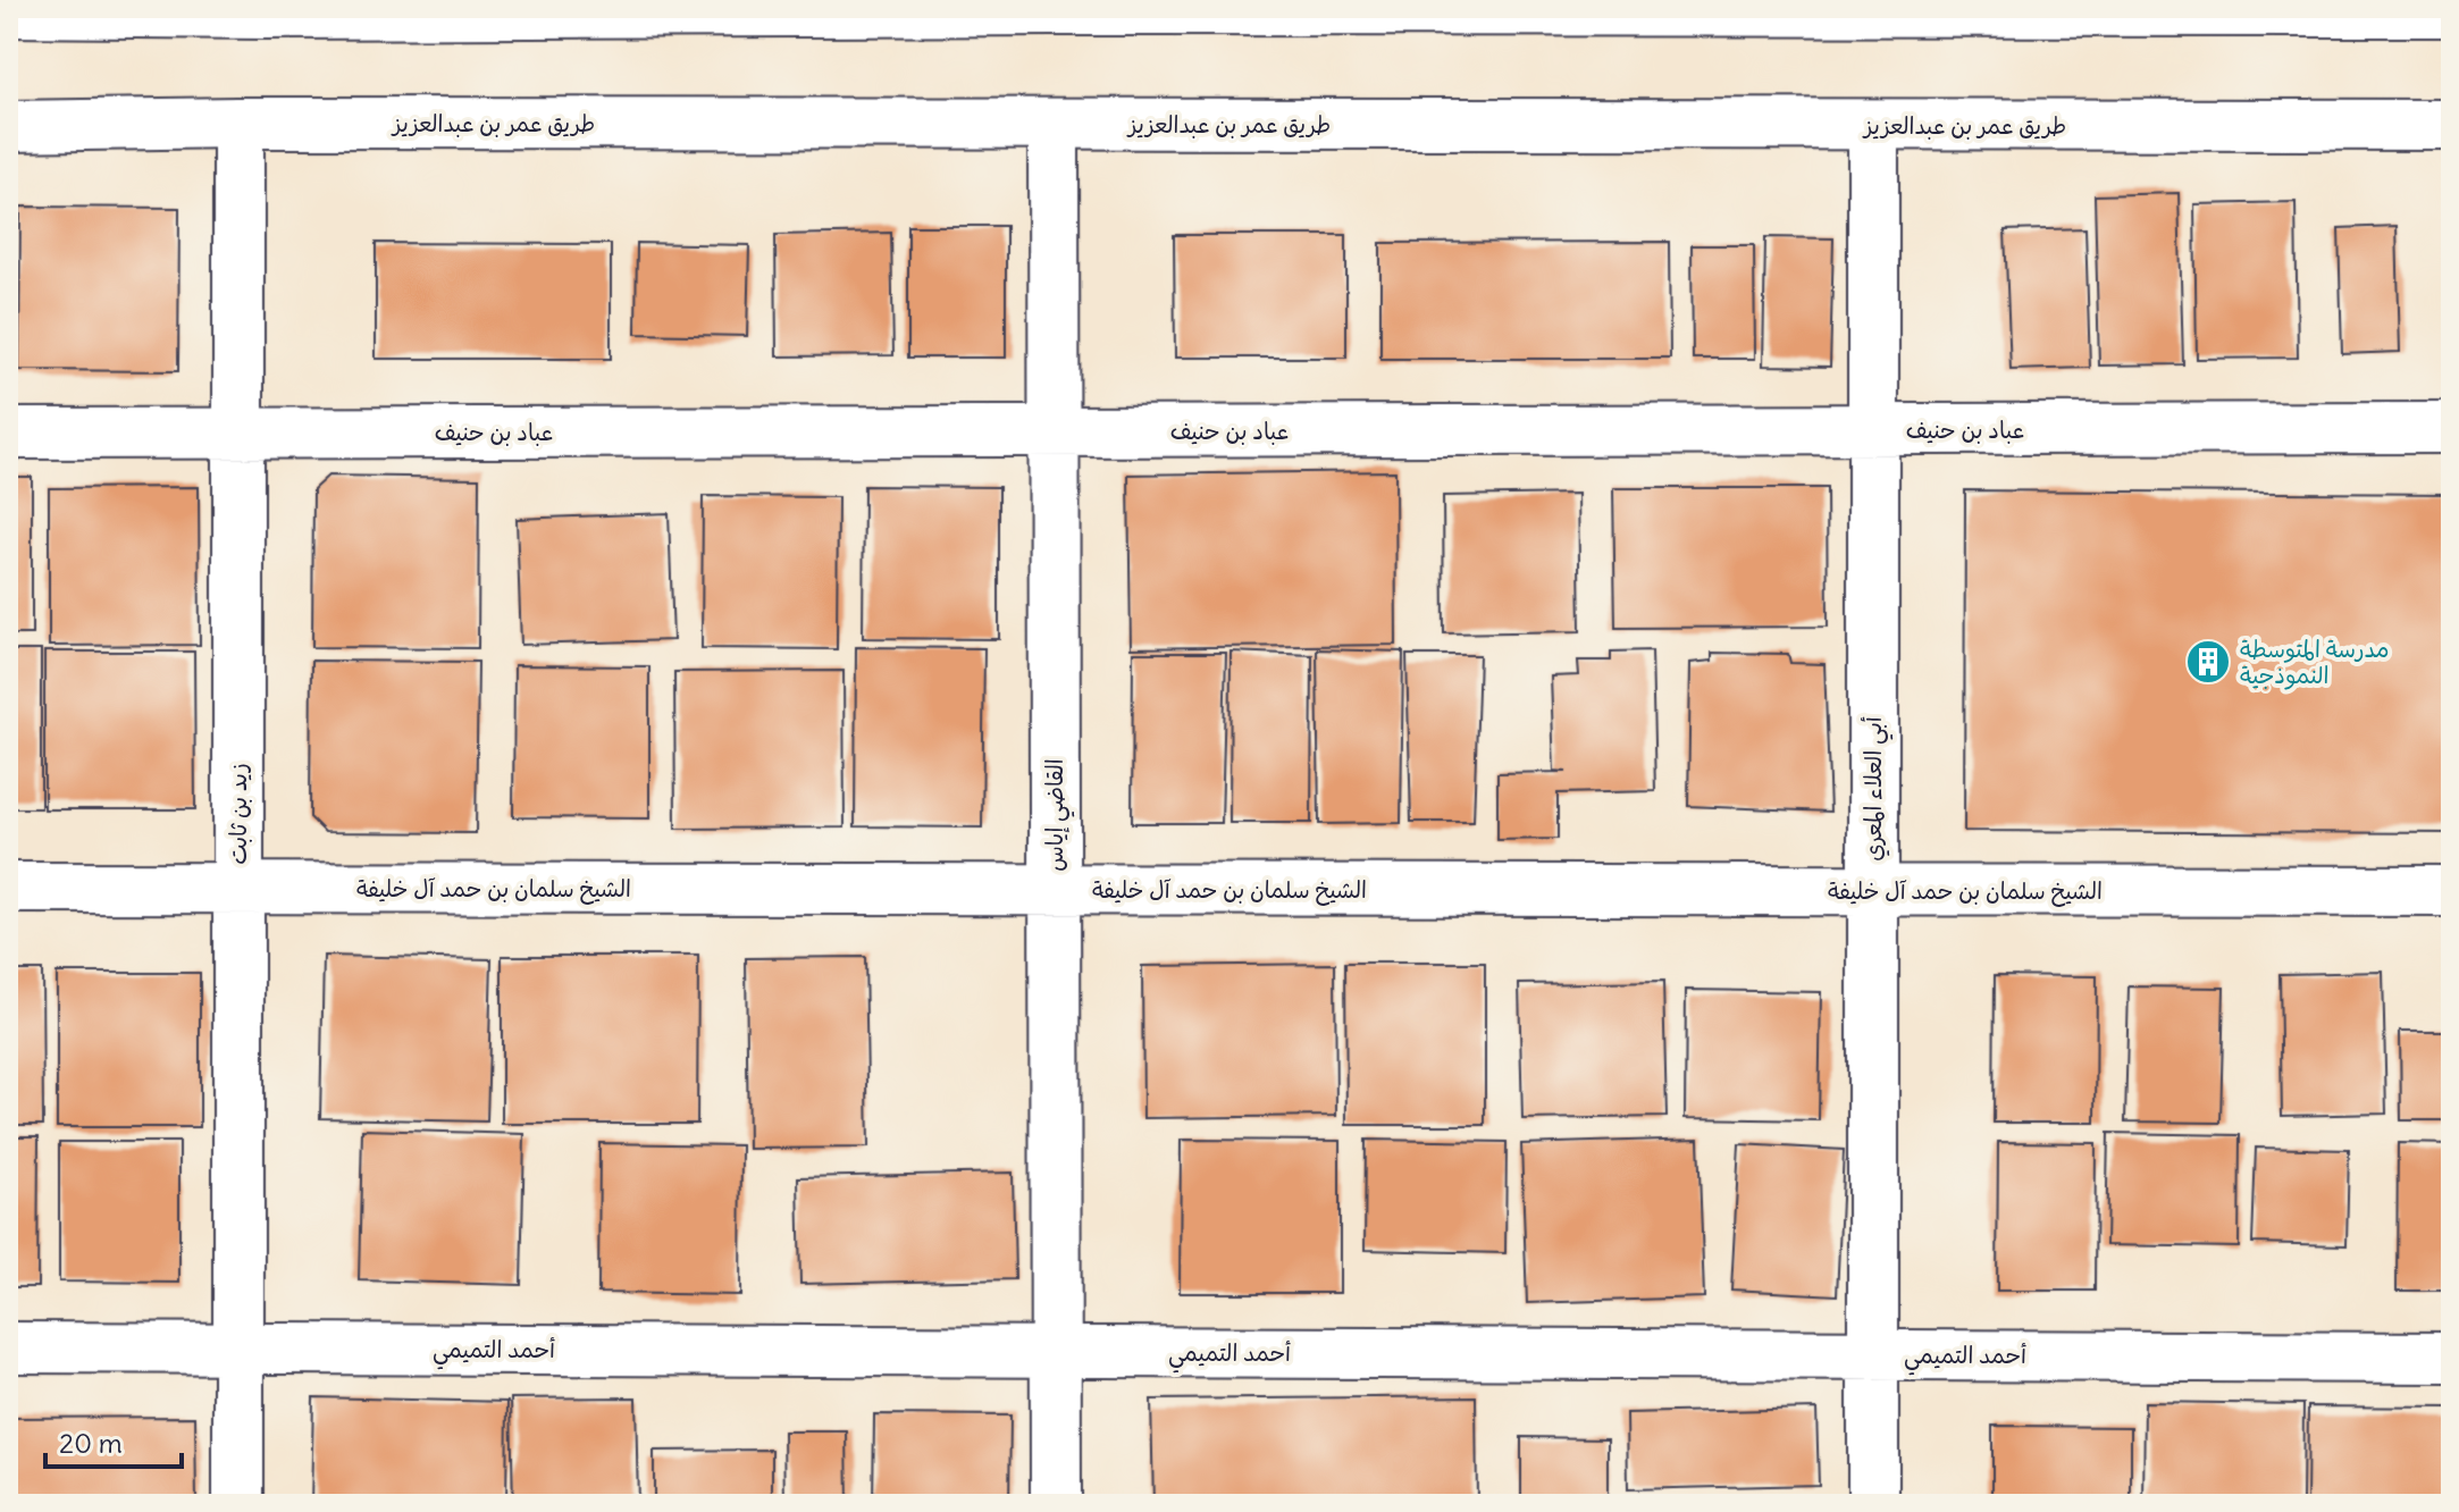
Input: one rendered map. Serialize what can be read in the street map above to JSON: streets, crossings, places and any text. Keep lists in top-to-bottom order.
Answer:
{
  "streets": {
    "street": [
      "طريق عمر بن عبدالعزيز",
      "عباد بن حنيف",
      "أبي العلاء المعري",
      "زيد بن ثابت",
      "القاضي إياس",
      "الشيخ سلمان بن حمد آل خليفة",
      "أحمد التميمي"
    ]
  },
  "crossings": [
    ["طريق عمر بن عبدالعزيز", "أبي العلاء المعري"],
    ["طريق عمر بن عبدالعزيز", "زيد بن ثابت"],
    ["طريق عمر بن عبدالعزيز", "القاضي إياس"],
    ["عباد بن حنيف", "أبي العلاء المعري"],
    ["عباد بن حنيف", "زيد بن ثابت"],
    ["عباد بن حنيف", "القاضي إياس"],
    ["أبي العلاء المعري", "الشيخ سلمان بن حمد آل خليفة"],
    ["أبي العلاء المعري", "أحمد التميمي"],
    ["زيد بن ثابت", "الشيخ سلمان بن حمد آل خليفة"],
    ["زيد بن ثابت", "أحمد التميمي"],
    ["القاضي إياس", "الشيخ سلمان بن حمد آل خليفة"],
    ["القاضي إياس", "أحمد التميمي"]
  ],
  "places": {
    "building": ["مدرسة المتوسطة النموذجية"]
  },
  "scale_bar": "20 m"
}
